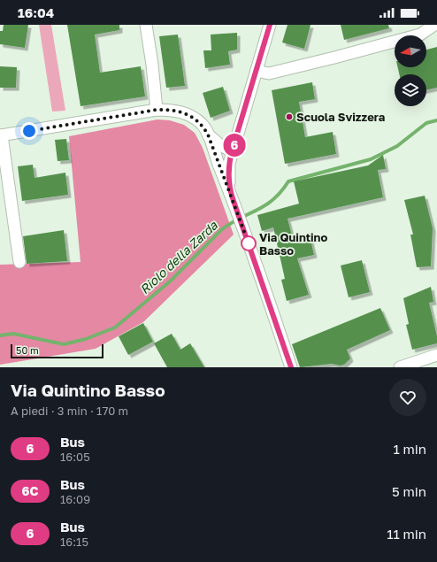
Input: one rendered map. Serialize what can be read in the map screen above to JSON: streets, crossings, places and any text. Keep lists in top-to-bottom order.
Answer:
{
  "water": ["Riolo della Zarda"],
  "places": ["Scuola Svizzera", "Via Quintino Basso"],
  "lines": ["bus line 6"],
  "scale_bar": "50 m",
  "north": "left",
  "page": {
    "status": "16:04",
    "on_map": "6",
    "scale": "50 m",
    "heading": ["Via Quintino Basso", "A piedi · 3 min · 170 m"],
    "list": [
      {
        "mark": "6",
        "name": "Bus",
        "note": "16:05",
        "value": "1 min"
      },
      {
        "mark": "6C",
        "name": "Bus",
        "note": "16:09",
        "value": "5 min"
      },
      {
        "mark": "6",
        "name": "Bus",
        "note": "16:15",
        "value": "11 min"
      }
    ]
  }
}
